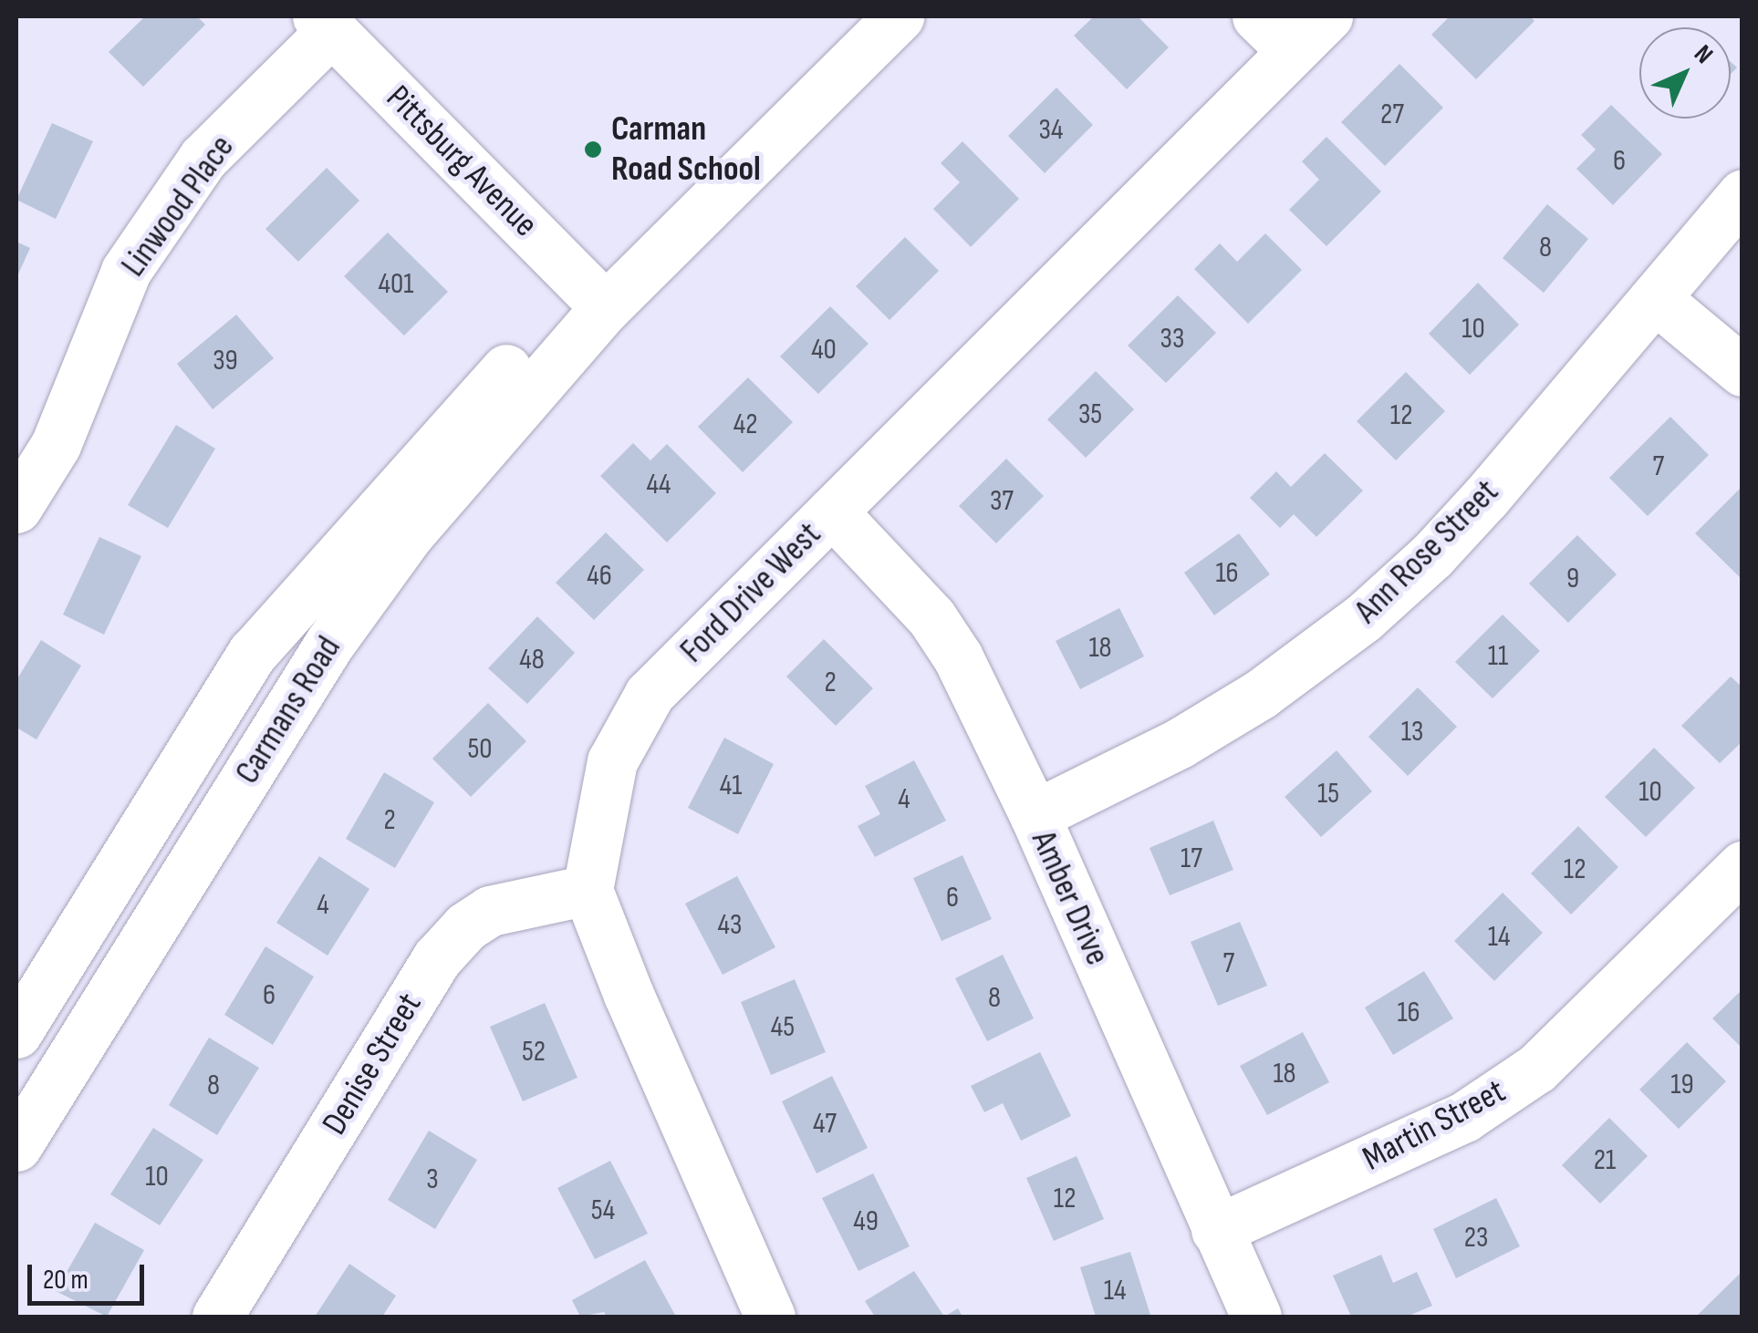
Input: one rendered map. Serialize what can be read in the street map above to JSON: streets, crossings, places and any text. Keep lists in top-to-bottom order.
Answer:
{
  "streets": {
    "street": [
      "Pittsburg Avenue",
      "Linwood Place",
      "Ann Rose Street",
      "Ford Drive West",
      "Carmans Road",
      "Amber Drive",
      "Denise Street",
      "Martin Street"
    ]
  },
  "crossings": [
    ["Pittsburg Avenue", "Linwood Place"],
    ["Pittsburg Avenue", "Carmans Road"],
    ["Ann Rose Street", "Amber Drive"],
    ["Ford Drive West", "Amber Drive"],
    ["Ford Drive West", "Denise Street"],
    ["Amber Drive", "Martin Street"]
  ],
  "places": ["Carman Road School"],
  "house_numbers": [
    "27",
    "34",
    "6",
    "8",
    "401",
    "10",
    "33",
    "40",
    "39",
    "35",
    "12",
    "42",
    "7",
    "44",
    "37",
    "16",
    "46",
    "9",
    "18",
    "11",
    "48",
    "2",
    "13",
    "50",
    "41",
    "10",
    "15",
    "4",
    "2",
    "17",
    "12",
    "6",
    "4",
    "43",
    "14",
    "7",
    "6",
    "8",
    "16",
    "45",
    "52",
    "18",
    "19",
    "8",
    "47",
    "21",
    "10",
    "3",
    "12",
    "54",
    "49",
    "23",
    "14"
  ],
  "scale_bar": "20 m",
  "north": "top right"
}
